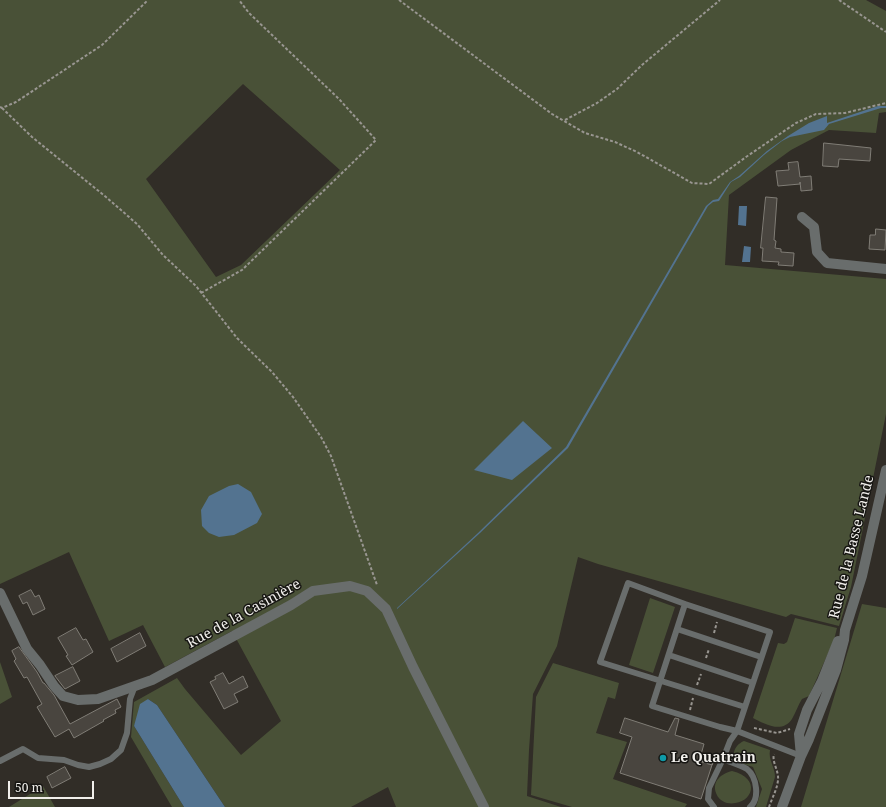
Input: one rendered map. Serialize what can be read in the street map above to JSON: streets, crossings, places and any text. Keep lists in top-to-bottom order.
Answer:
{
  "streets": {
    "street": ["Rue de la Basse Lande", "Rue de la Casinière"]
  },
  "places": ["Le Quatrain"],
  "scale_bar": "50 m"
}
